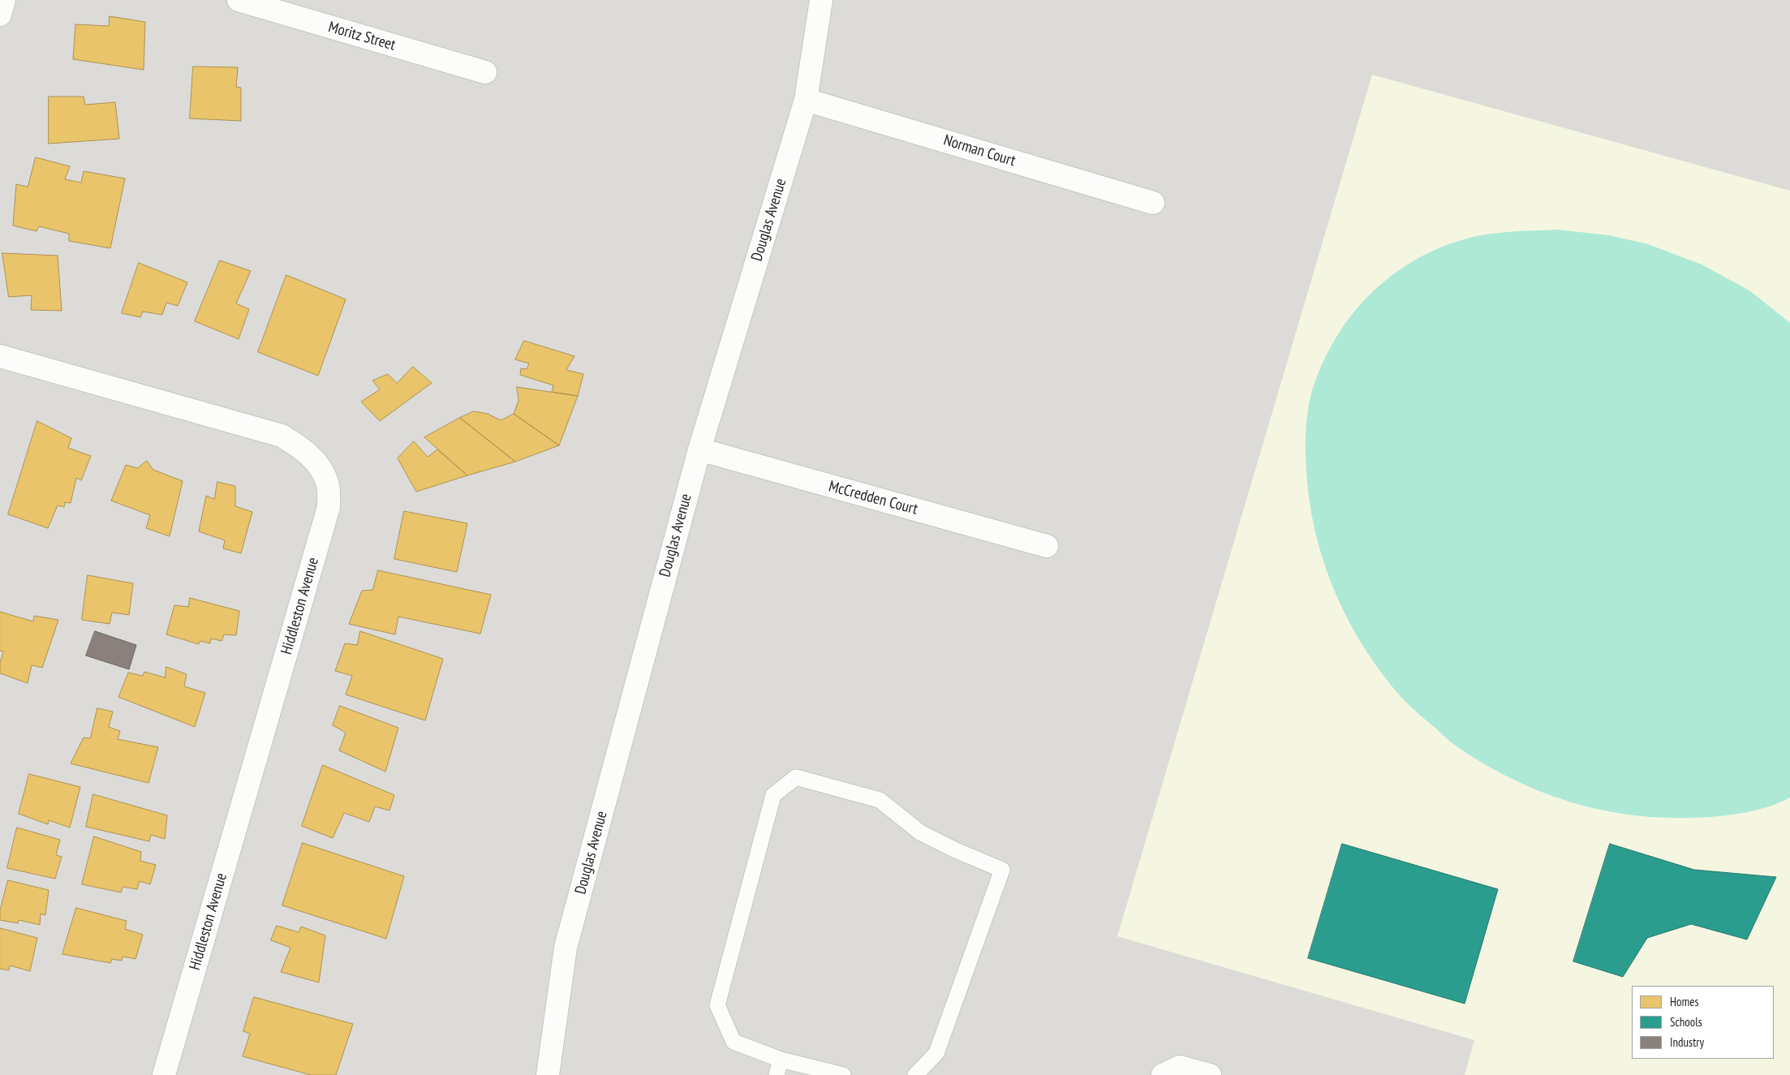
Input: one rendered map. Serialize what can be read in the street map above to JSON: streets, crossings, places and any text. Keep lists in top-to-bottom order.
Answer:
{
  "streets": {
    "street": [
      "Moritz Street",
      "Norman Court",
      "Douglas Avenue",
      "McCredden Court",
      "Hiddleston Avenue"
    ]
  },
  "crossings": [
    ["Norman Court", "Douglas Avenue"],
    ["Douglas Avenue", "McCredden Court"]
  ],
  "legend": ["Homes", "Schools", "Industry"]
}
